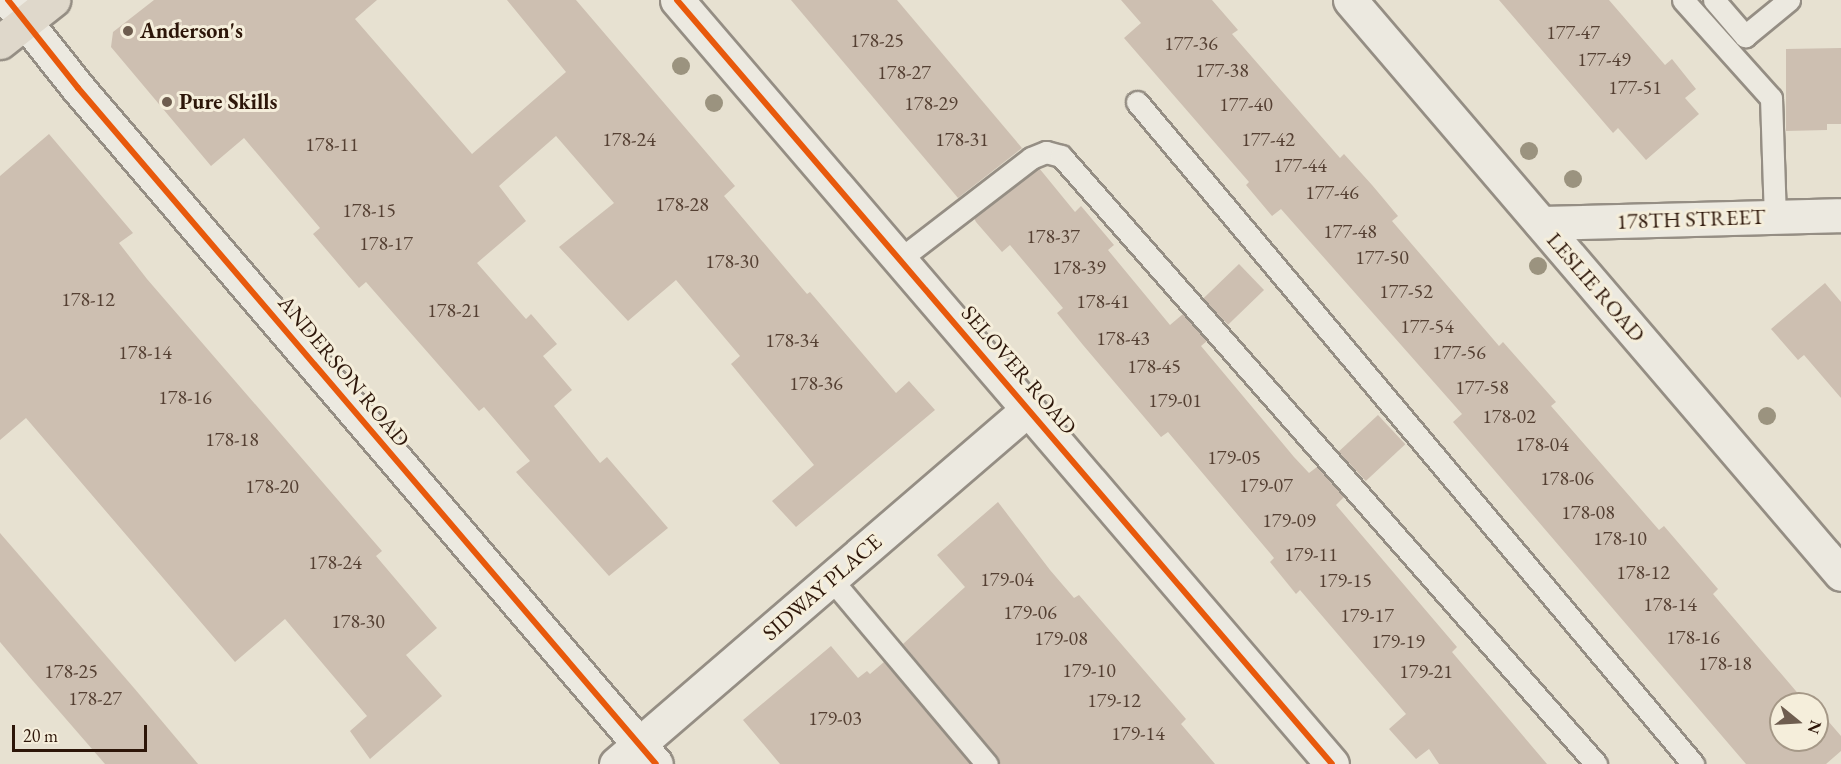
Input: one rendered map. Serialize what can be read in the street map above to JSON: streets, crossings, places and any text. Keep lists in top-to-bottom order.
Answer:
{
  "streets": {
    "street": [
      "178TH STREET",
      "LESLIE ROAD",
      "SELOVER ROAD",
      "ANDERSON ROAD",
      "SIDWAY PLACE"
    ]
  },
  "crossings": [
    ["178TH STREET", "LESLIE ROAD"],
    ["SELOVER ROAD", "SIDWAY PLACE"],
    ["ANDERSON ROAD", "SIDWAY PLACE"]
  ],
  "places": ["Anderson's", "Pure Skills"],
  "house_numbers": [
    "177-47",
    "178-25",
    "177-36",
    "177-49",
    "177-38",
    "178-27",
    "177-51",
    "178-29",
    "177-40",
    "178-24",
    "178-31",
    "177-42",
    "178-11",
    "177-44",
    "177-46",
    "178-28",
    "178-15",
    "177-48",
    "178-37",
    "178-17",
    "177-50",
    "178-30",
    "178-39",
    "177-52",
    "178-12",
    "178-41",
    "178-21",
    "177-54",
    "178-43",
    "178-34",
    "178-14",
    "177-56",
    "178-45",
    "178-36",
    "177-58",
    "178-16",
    "179-01",
    "178-02",
    "178-18",
    "178-04",
    "179-05",
    "178-06",
    "179-07",
    "178-20",
    "178-08",
    "179-09",
    "178-10",
    "179-11",
    "178-24",
    "178-12",
    "179-04",
    "179-15",
    "178-14",
    "179-06",
    "179-17",
    "178-30",
    "178-16",
    "179-08",
    "179-19",
    "178-18",
    "179-10",
    "178-25",
    "179-21",
    "178-27",
    "179-12",
    "179-03",
    "179-14"
  ],
  "scale_bar": "20 m",
  "north": "right"
}
